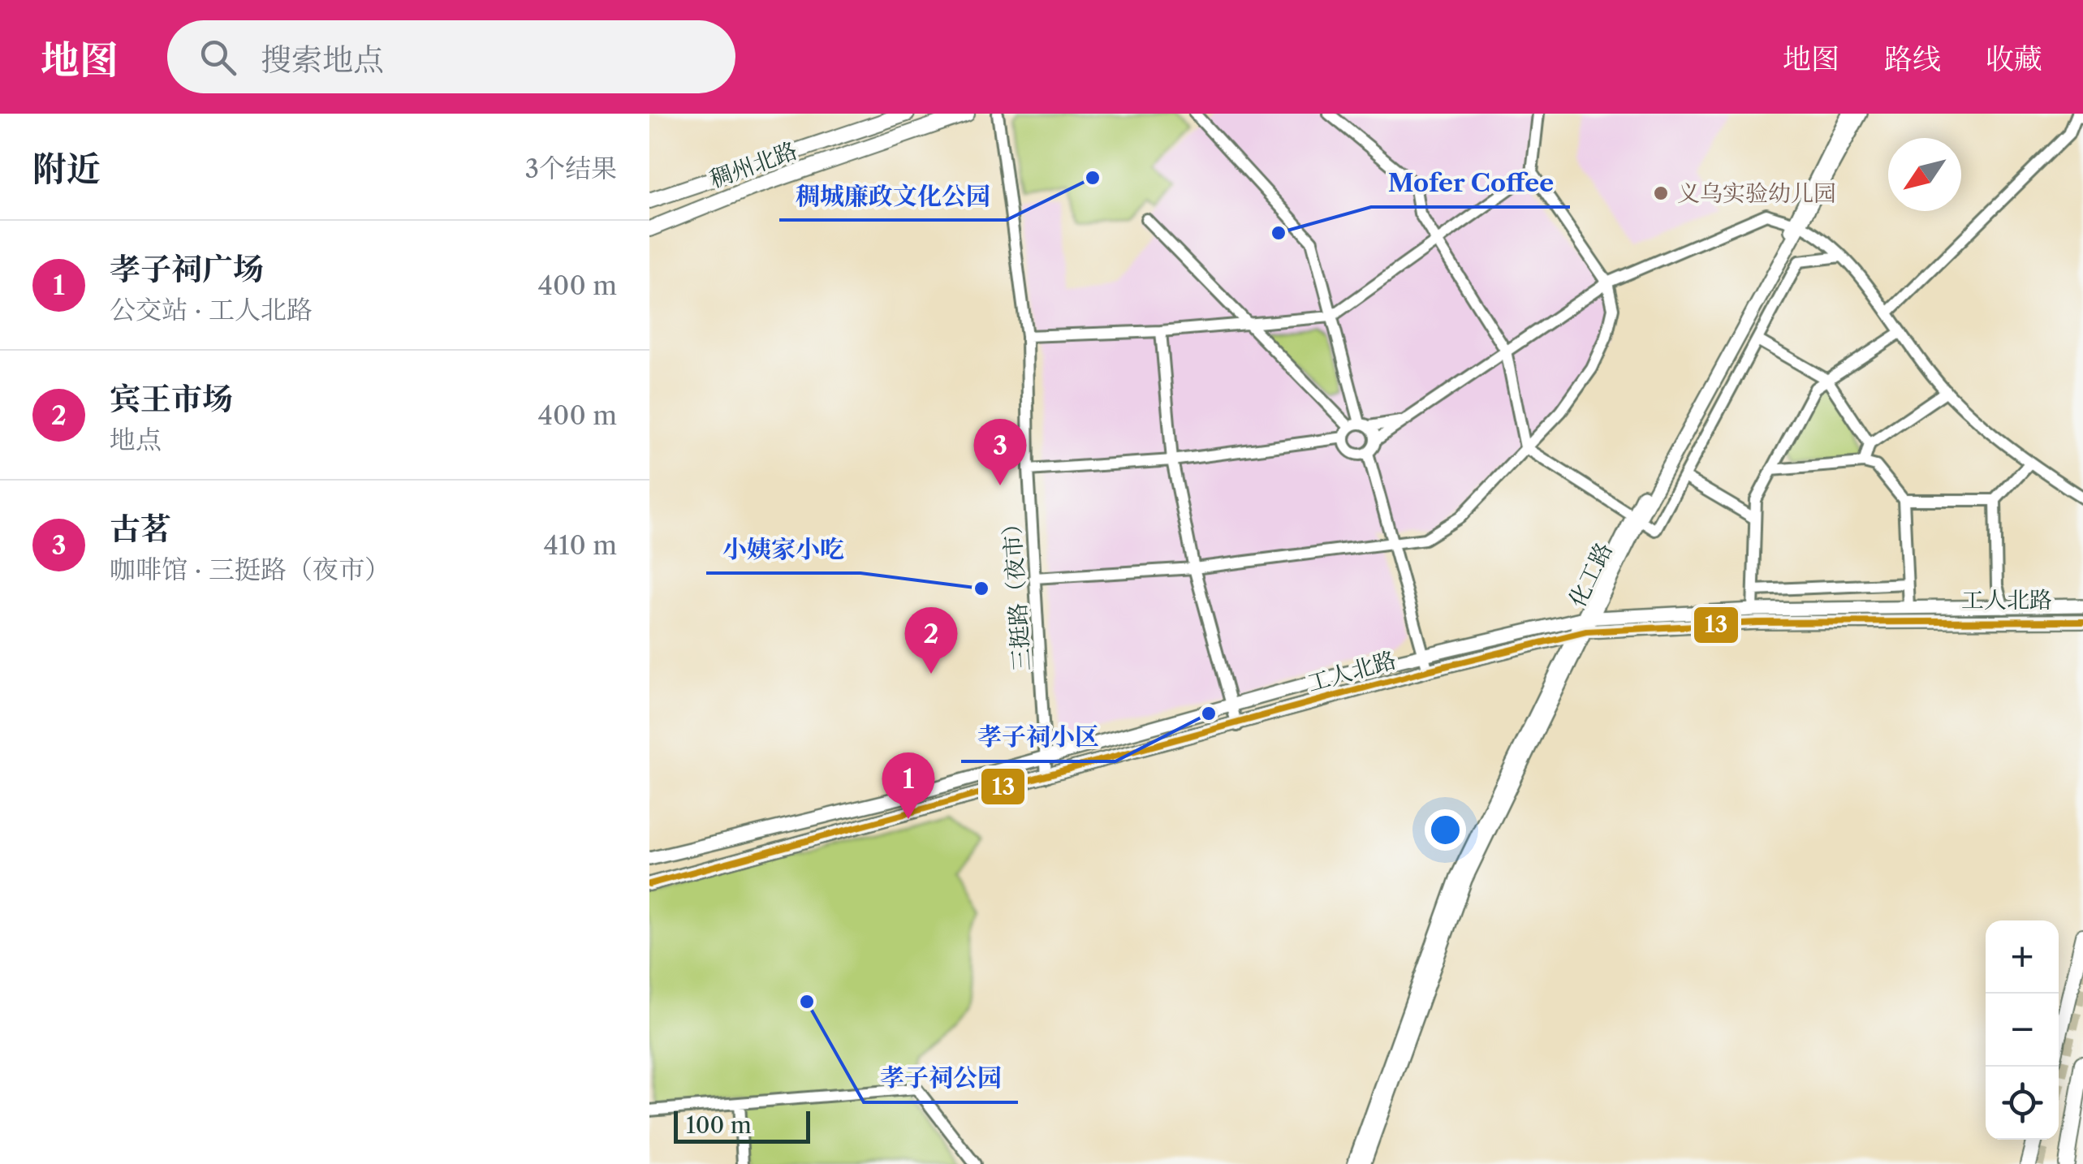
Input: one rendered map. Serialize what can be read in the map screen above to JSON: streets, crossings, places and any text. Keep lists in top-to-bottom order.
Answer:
{
  "streets": {
    "main road": ["稠州北路"],
    "street": ["化工路", "三挺路（夜市）", "工人北路"]
  },
  "crossings": [
    ["化工路", "工人北路"],
    ["三挺路（夜市）", "工人北路"]
  ],
  "places": [
    "稠城廉政文化公园",
    "义乌实验幼儿园",
    "Mofer Coffee",
    "小姨家小吃",
    "孝子祠小区",
    "孝子祠公园"
  ],
  "lines": ["transit line 13"],
  "scale_bar": "100 m",
  "north": "bottom left",
  "page": {
    "header": "地图",
    "search": "搜索地点",
    "nav": ["地图", "路线", "收藏"],
    "heading": ["附近", "3个结果"],
    "list": [
      {
        "mark": "1",
        "name": "孝子祠广场",
        "note": "公交站 · 工人北路",
        "value": "400 m"
      },
      {
        "mark": "2",
        "name": "宾王市场",
        "note": "地点",
        "value": "400 m"
      },
      {
        "mark": "3",
        "name": "古茗",
        "note": "咖啡馆 · 三挺路（夜市）",
        "value": "410 m"
      }
    ],
    "pins": ["3", "2", "1"],
    "map_buttons": ["+", "−"],
    "scale": "100 m"
  }
}
